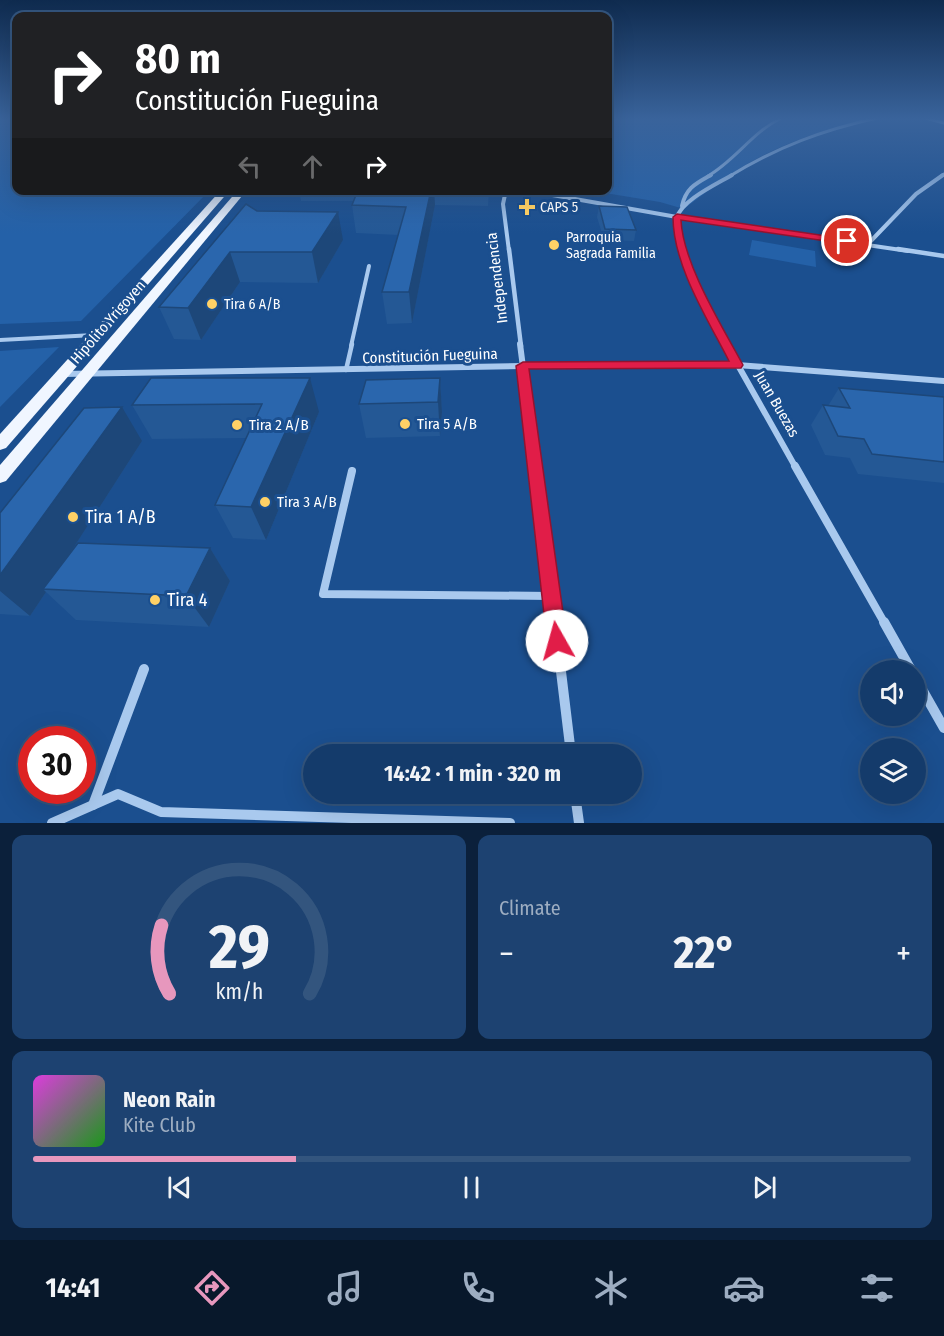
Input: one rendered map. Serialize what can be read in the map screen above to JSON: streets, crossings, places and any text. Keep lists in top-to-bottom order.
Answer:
{
  "streets": {
    "main road": ["Hipólito Yrigoyen"],
    "street": ["Independencia", "Constitución Fueguina", "Juan Buezas"]
  },
  "crossings": [
    ["Independencia", "Constitución Fueguina"],
    ["Hipólito Yrigoyen", "Constitución Fueguina"],
    ["Constitución Fueguina", "Juan Buezas"]
  ],
  "places": {
    "health": ["CAPS 5"],
    "other": [
      "Parroquia Sagrada Familia",
      "Tira 6 A/B",
      "Tira 5 A/B",
      "Tira 2 A/B",
      "Tira 3 A/B",
      "Tira 1 A/B",
      "Tira 4"
    ]
  },
  "page": {
    "turn": ["80 m", "Constitución Fueguina"],
    "limit": "30",
    "trip": "14:42 · 1 min · 320 m",
    "tile": "Climate",
    "heat": ["−", "22°", "+"],
    "song": ["Neon Rain", "Kite Club"],
    "tabs": "14:41",
    "gauge": ["29", "km/h"]
  }
}
